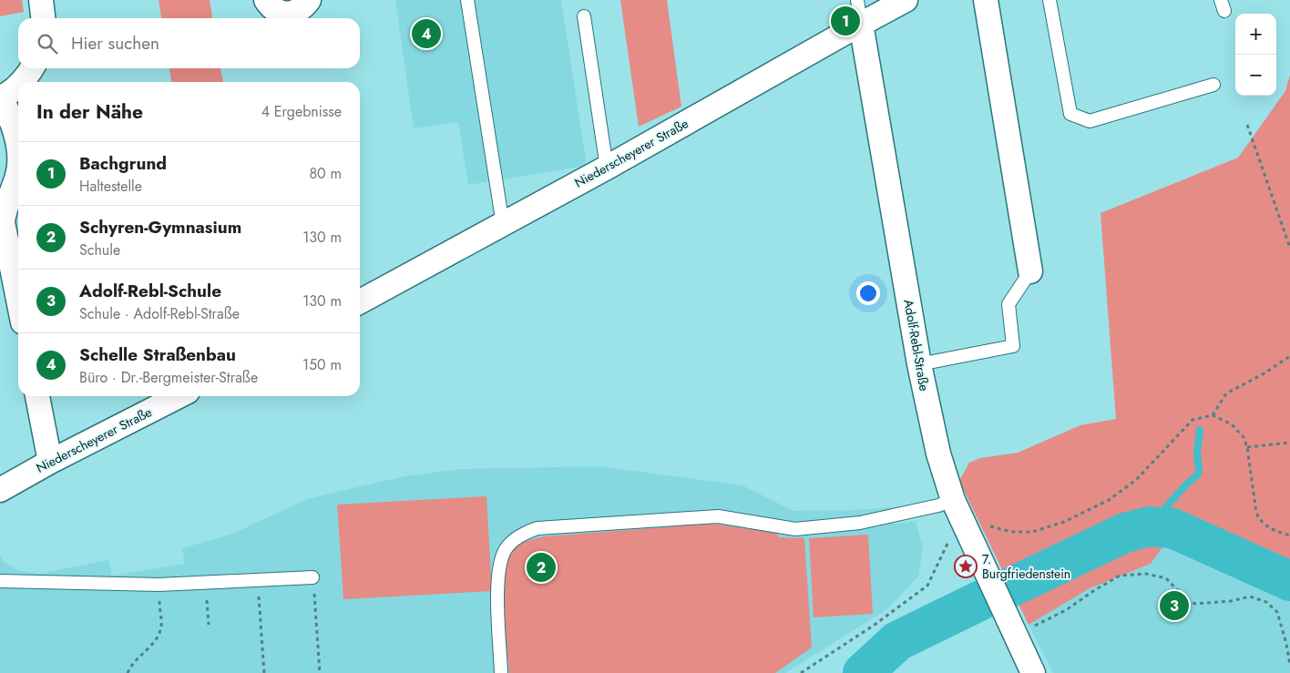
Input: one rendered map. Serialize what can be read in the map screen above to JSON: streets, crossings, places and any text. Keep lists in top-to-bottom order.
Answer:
{
  "streets": {
    "street": ["Niederscheyerer Straße", "Adolf-Rebl-Straße"]
  },
  "crossings": [
    ["Niederscheyerer Straße", "Adolf-Rebl-Straße"]
  ],
  "places": {
    "place": ["7. Burgfriedenstein"]
  },
  "page": {
    "pins": [
      "1",
      "4",
      "2",
      "3"
    ],
    "map_buttons": ["+", "−"],
    "search": "Hier suchen",
    "heading": ["In der Nähe", "4 Ergebnisse"],
    "list": [
      {
        "mark": "1",
        "name": "Bachgrund",
        "note": "Haltestelle",
        "value": "80 m"
      },
      {
        "mark": "2",
        "name": "Schyren-Gymnasium",
        "note": "Schule",
        "value": "130 m"
      },
      {
        "mark": "3",
        "name": "Adolf-Rebl-Schule",
        "note": "Schule · Adolf-Rebl-Straße",
        "value": "130 m"
      },
      {
        "mark": "4",
        "name": "Schelle Straßenbau",
        "note": "Büro · Dr.-Bergmeister-Straße",
        "value": "150 m"
      }
    ]
  }
}
